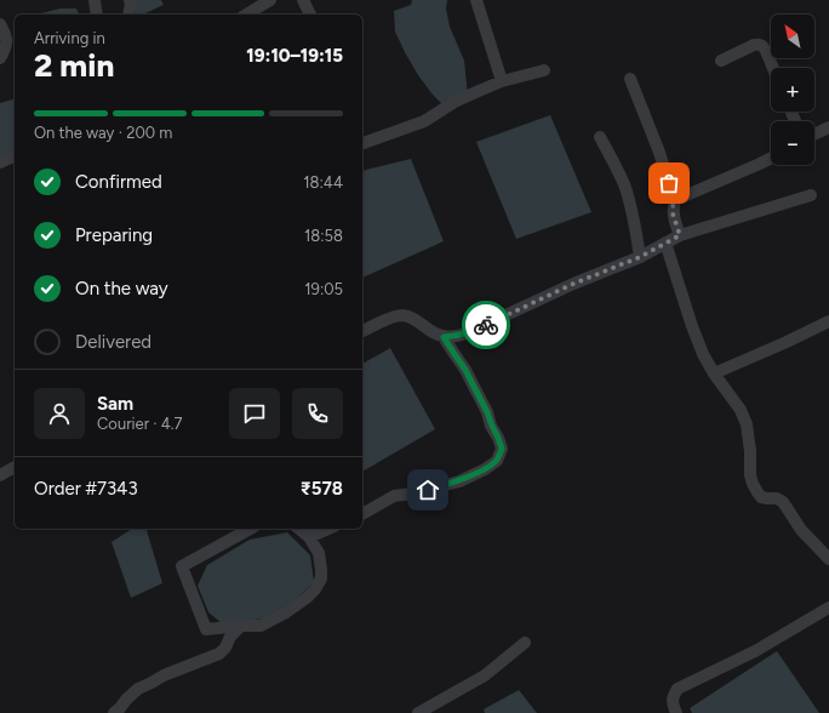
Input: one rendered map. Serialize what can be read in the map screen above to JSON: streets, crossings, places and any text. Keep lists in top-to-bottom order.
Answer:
{
  "north": "top left",
  "page": {
    "map_buttons": ["+", "−"],
    "heading": ["2 min", "Arriving in", "19:10–19:15"],
    "panel": [
      "Sam",
      "Courier · 4.7",
      "Order #7343",
      "₹578"
    ],
    "bar": "On the way · 200 m",
    "list": [
      ["Confirmed", "18:44"],
      ["Preparing", "18:58"],
      ["On the way", "19:05"],
      "Delivered"
    ]
  }
}
